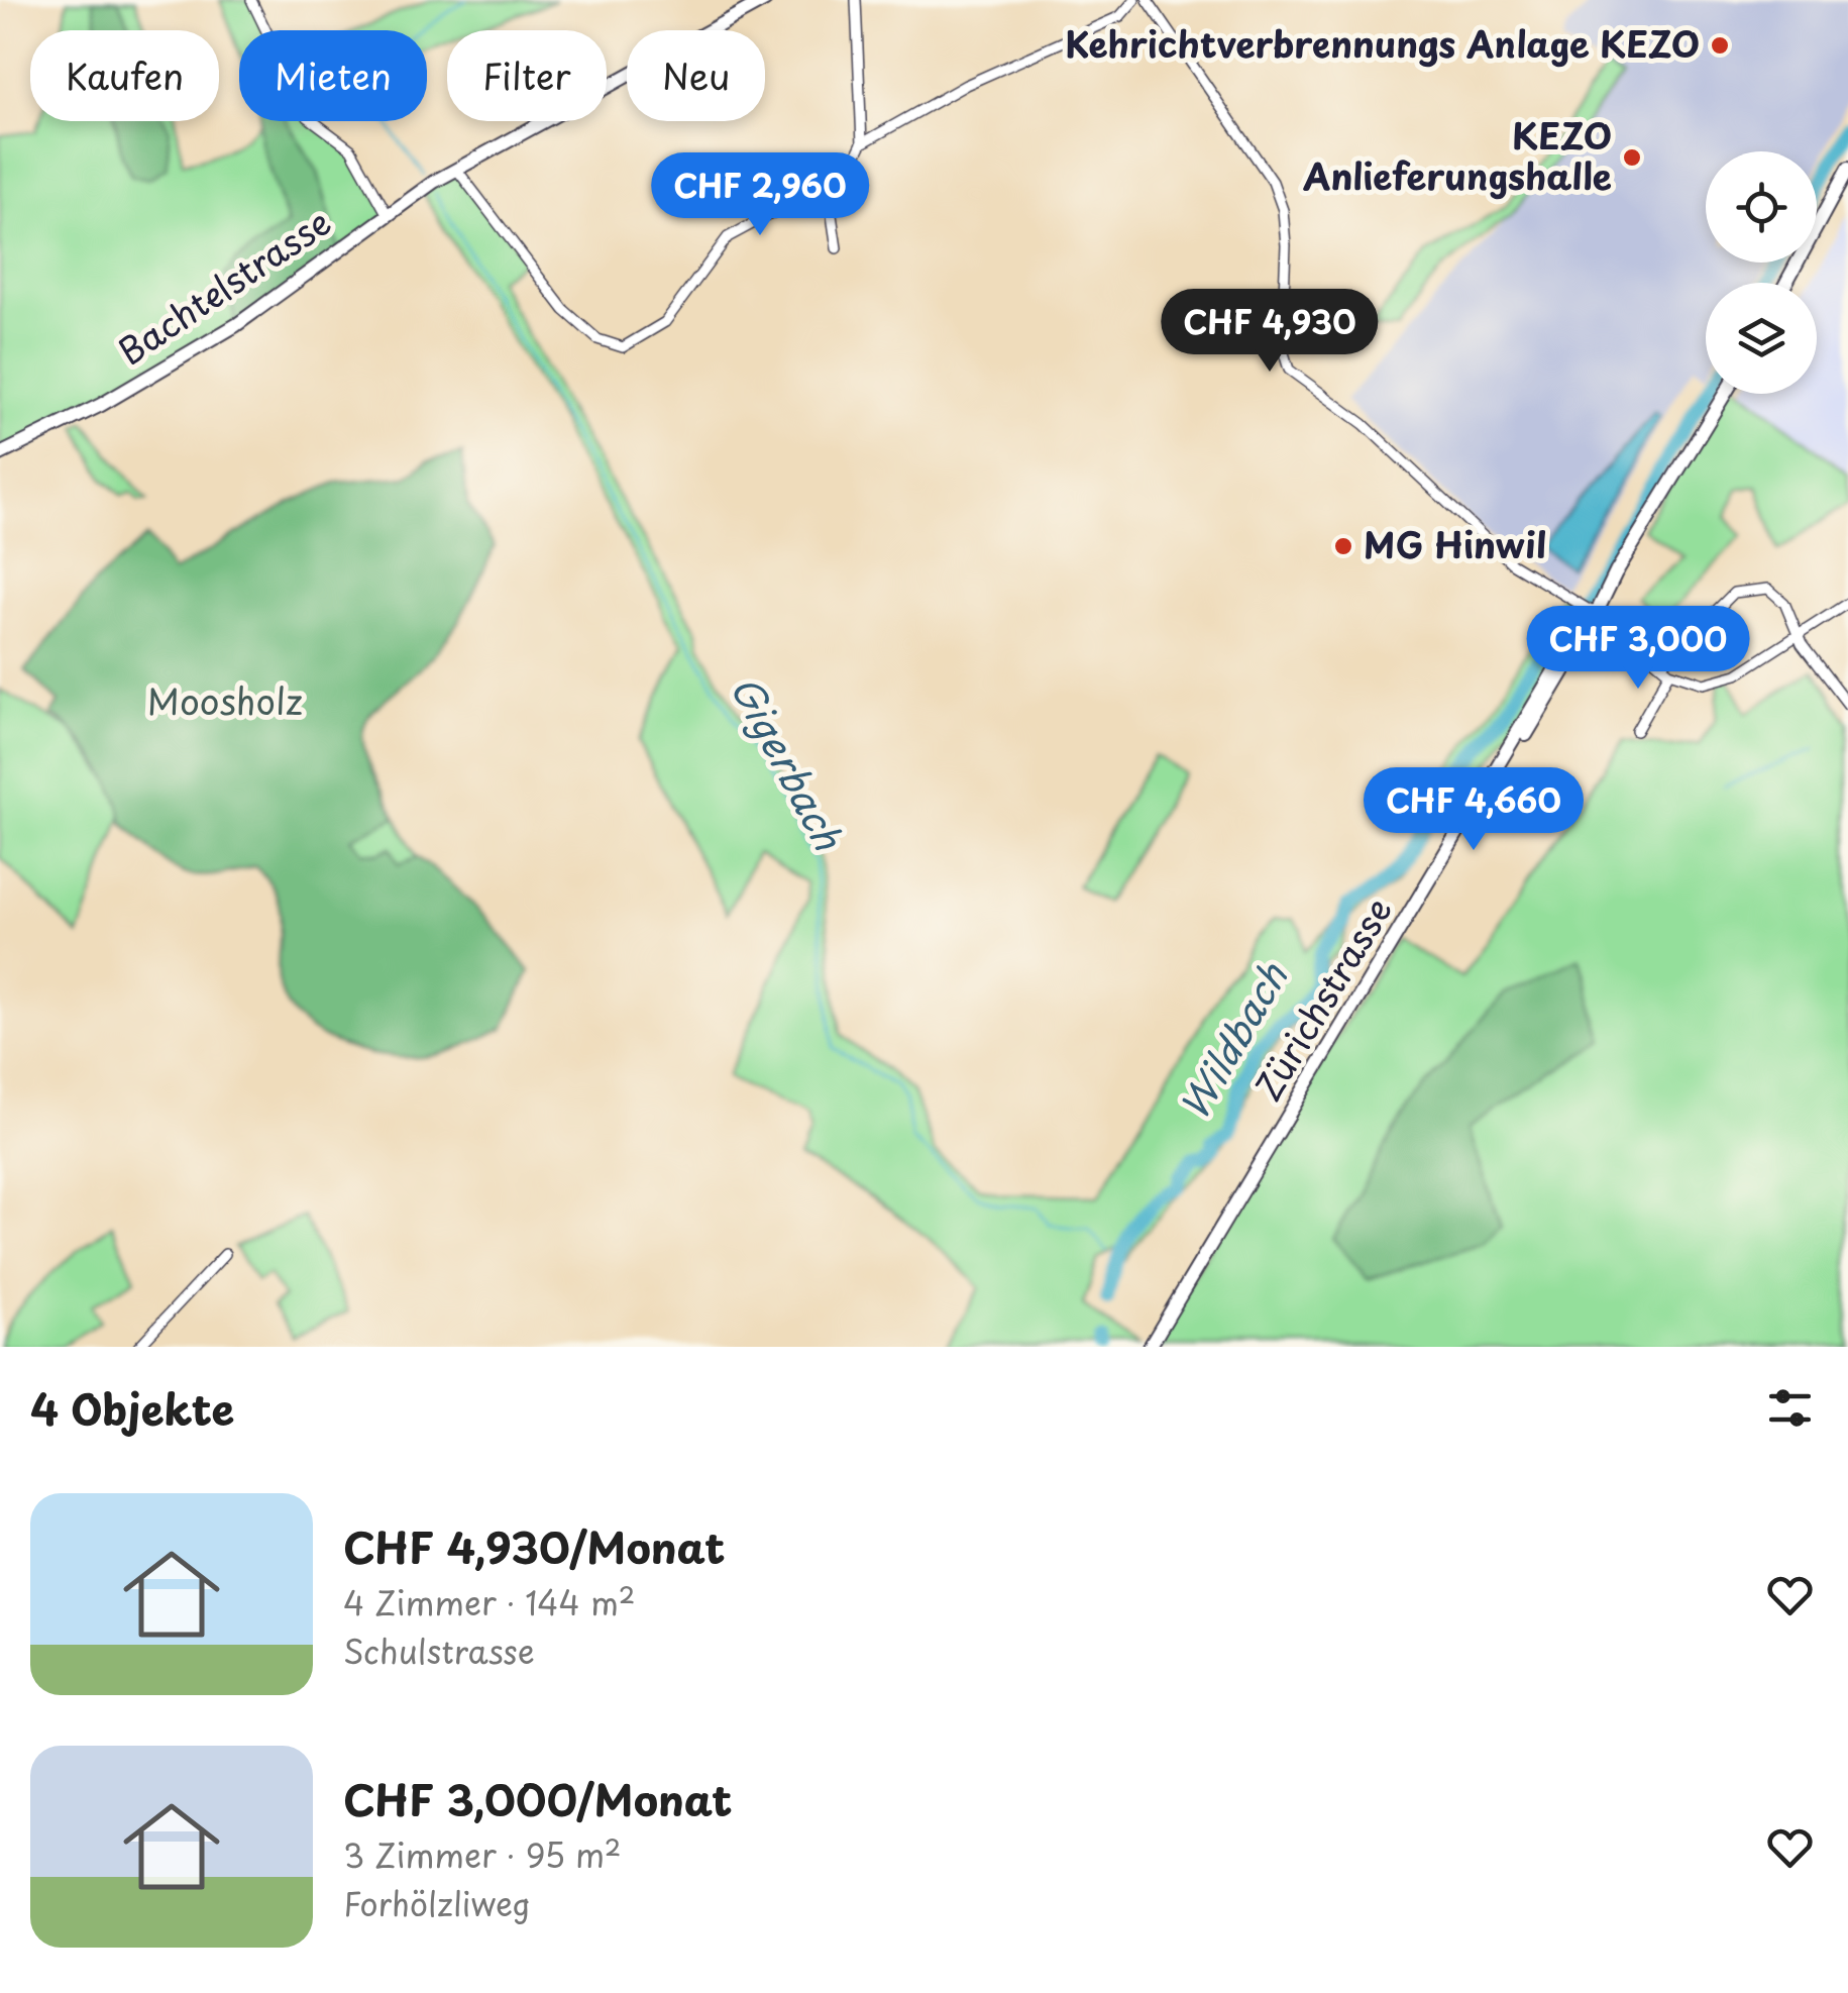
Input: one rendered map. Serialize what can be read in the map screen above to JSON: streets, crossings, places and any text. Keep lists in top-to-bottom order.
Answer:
{
  "streets": {
    "main road": ["Bachtelstrasse", "Zürichstrasse"]
  },
  "water": ["Gigerbach", "Wildbach"],
  "parks": ["Moosholz"],
  "places": ["Kehrichtverbrennungs Anlage KEZO", "KEZO Anlieferungshalle", "MG Hinwil"],
  "page": {
    "chip": [
      "Kaufen",
      "Mieten",
      "Filter",
      "Neu"
    ],
    "price": [
      "CHF 2,960",
      "CHF 4,930",
      "CHF 3,000",
      "CHF 4,660"
    ],
    "heading": "4 Objekte",
    "list": [
      {
        "name": "CHF 4,930/Monat",
        "note": "4 Zimmer · 144 m² · Schulstrasse"
      },
      {
        "name": "CHF 3,000/Monat",
        "note": "3 Zimmer · 95 m² · Forhölzliweg"
      }
    ]
  }
}
